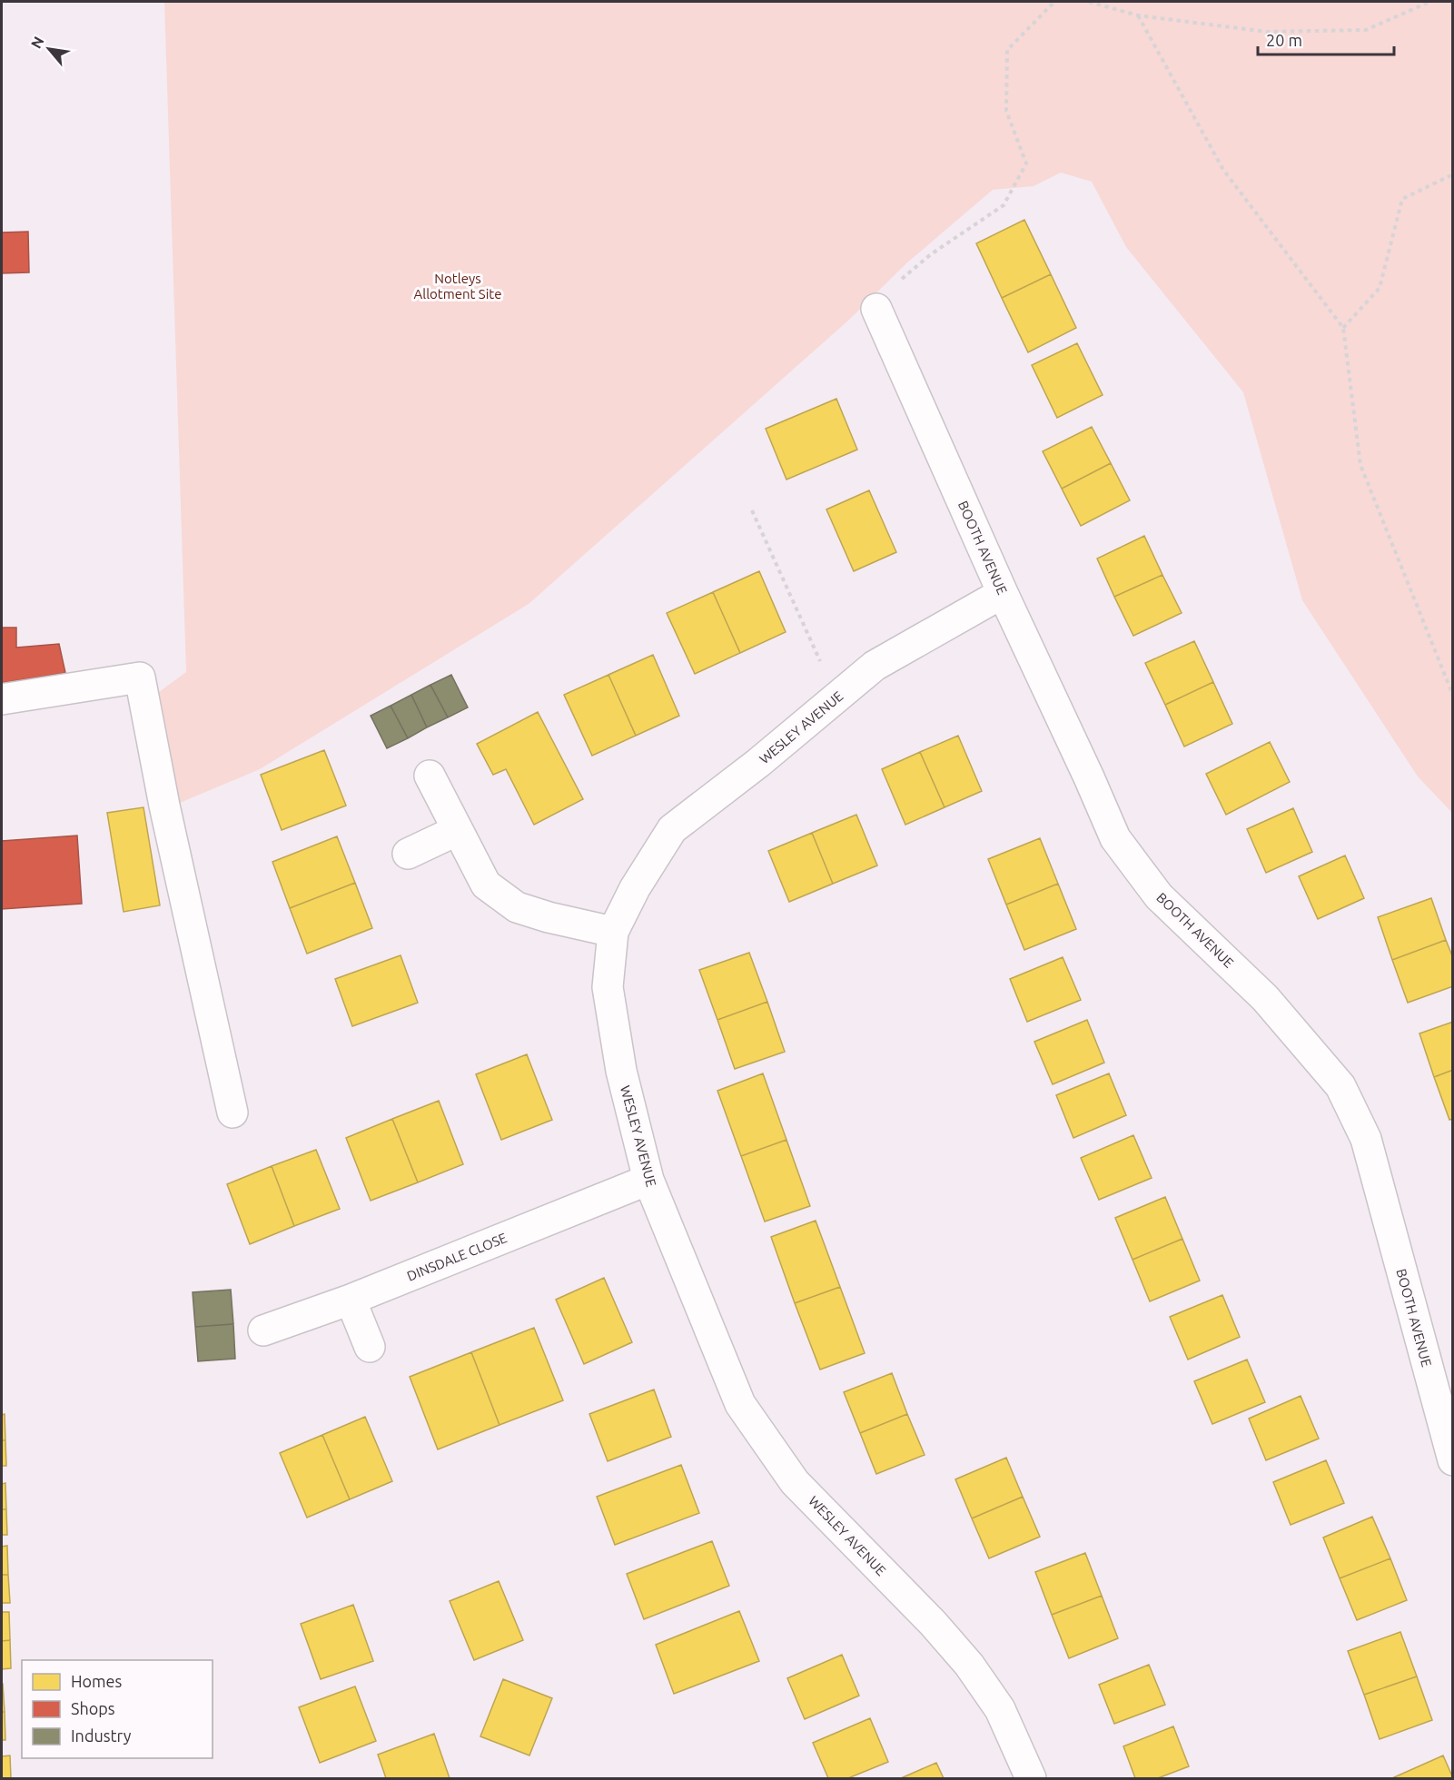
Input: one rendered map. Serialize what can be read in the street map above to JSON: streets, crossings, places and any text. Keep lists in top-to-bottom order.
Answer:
{
  "streets": {
    "street": ["BOOTH AVENUE", "WESLEY AVENUE", "DINSDALE CLOSE"]
  },
  "crossings": [
    ["BOOTH AVENUE", "WESLEY AVENUE"],
    ["WESLEY AVENUE", "DINSDALE CLOSE"]
  ],
  "parks": ["Notleys Allotment Site"],
  "legend": ["Homes", "Shops", "Industry"],
  "scale_bar": "20 m",
  "north": "top left"
}
